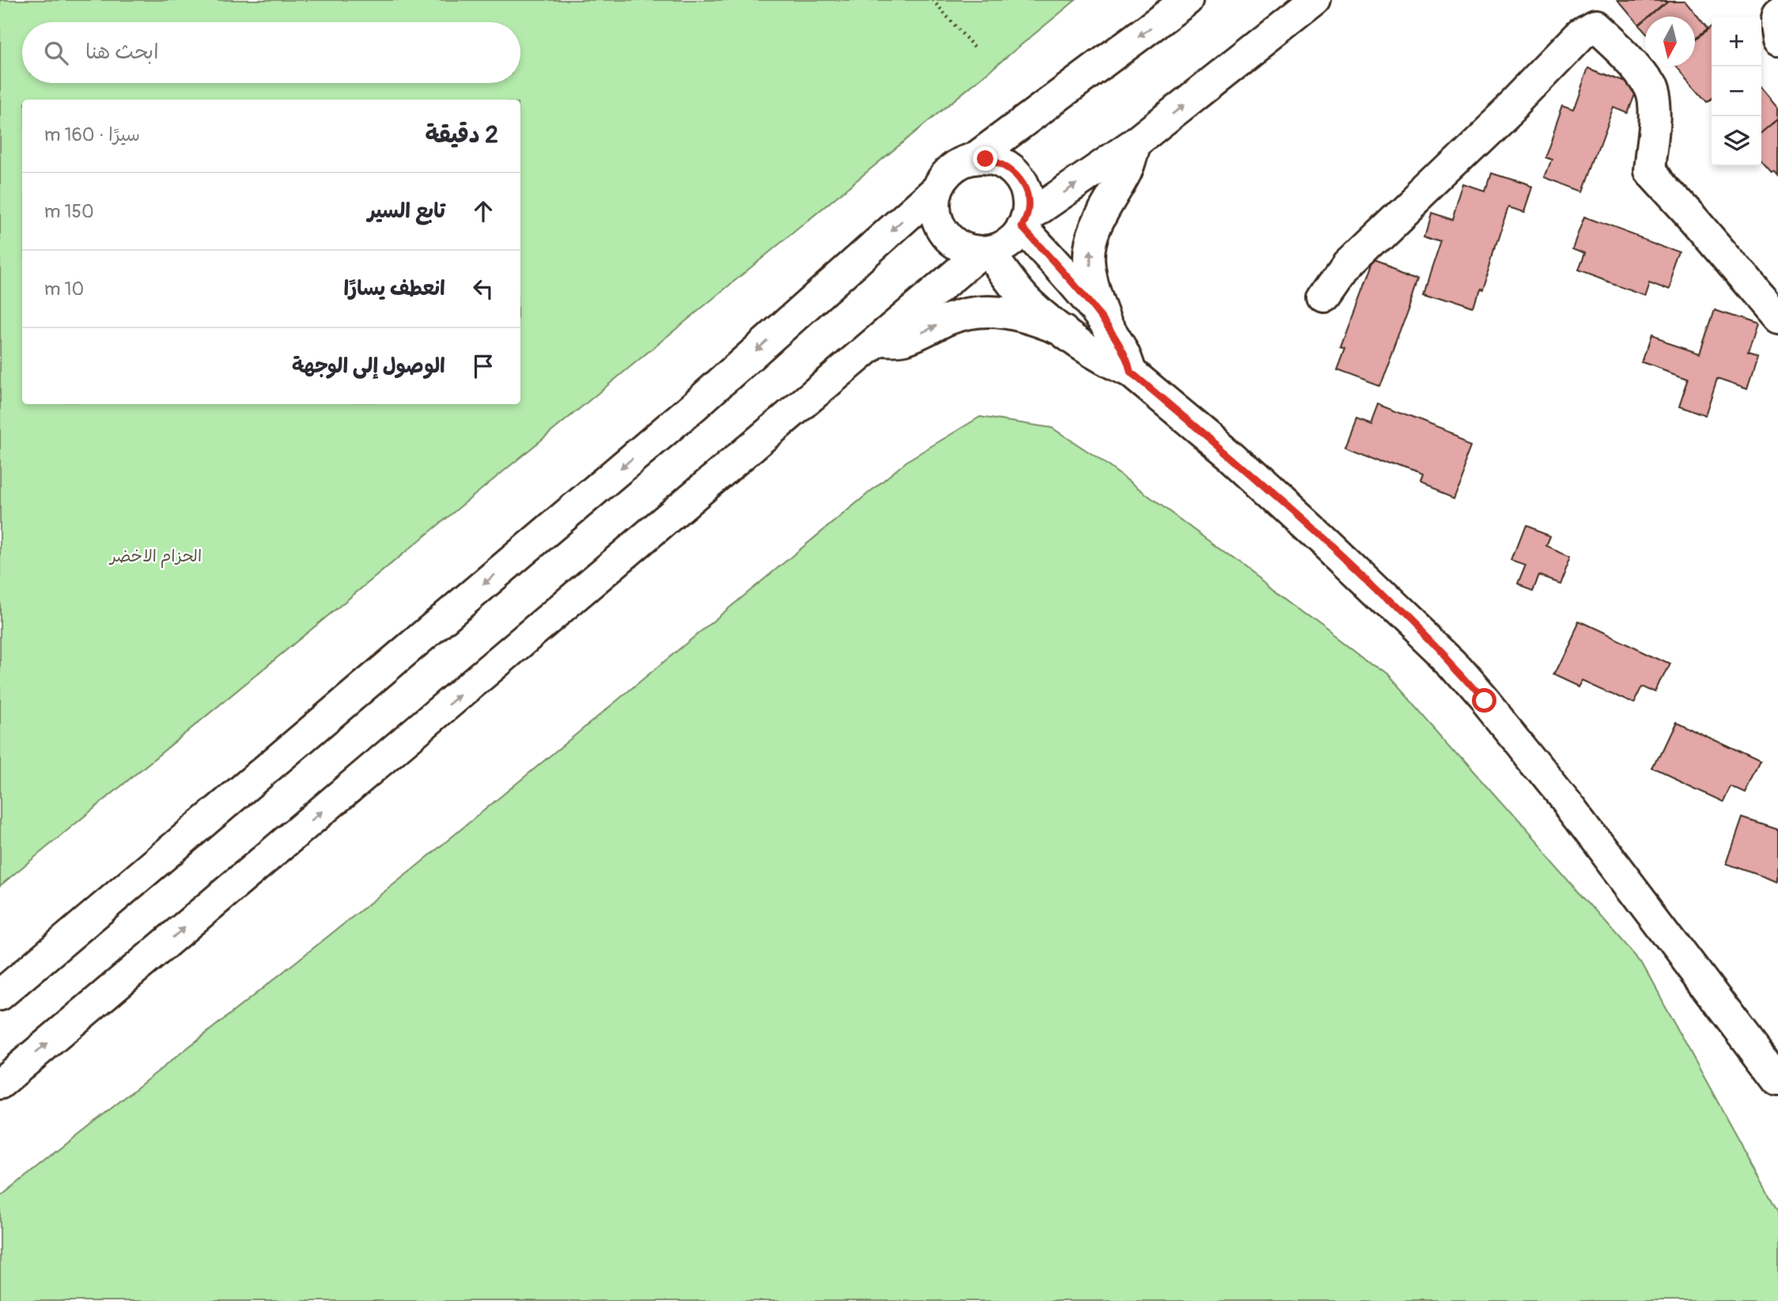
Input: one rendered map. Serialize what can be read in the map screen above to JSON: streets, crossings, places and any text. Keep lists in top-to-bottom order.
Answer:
{
  "parks": ["الحزام الاخضر"],
  "north": "bottom",
  "page": {
    "map_buttons": ["+", "−"],
    "search": "ابحث هنا",
    "heading": ["2 دقيقة", "سيرًا · 160 m"],
    "list": [
      ["تابع السير", "150 m"],
      ["انعطف يسارًا", "10 m"],
      "الوصول إلى الوجهة"
    ]
  }
}
